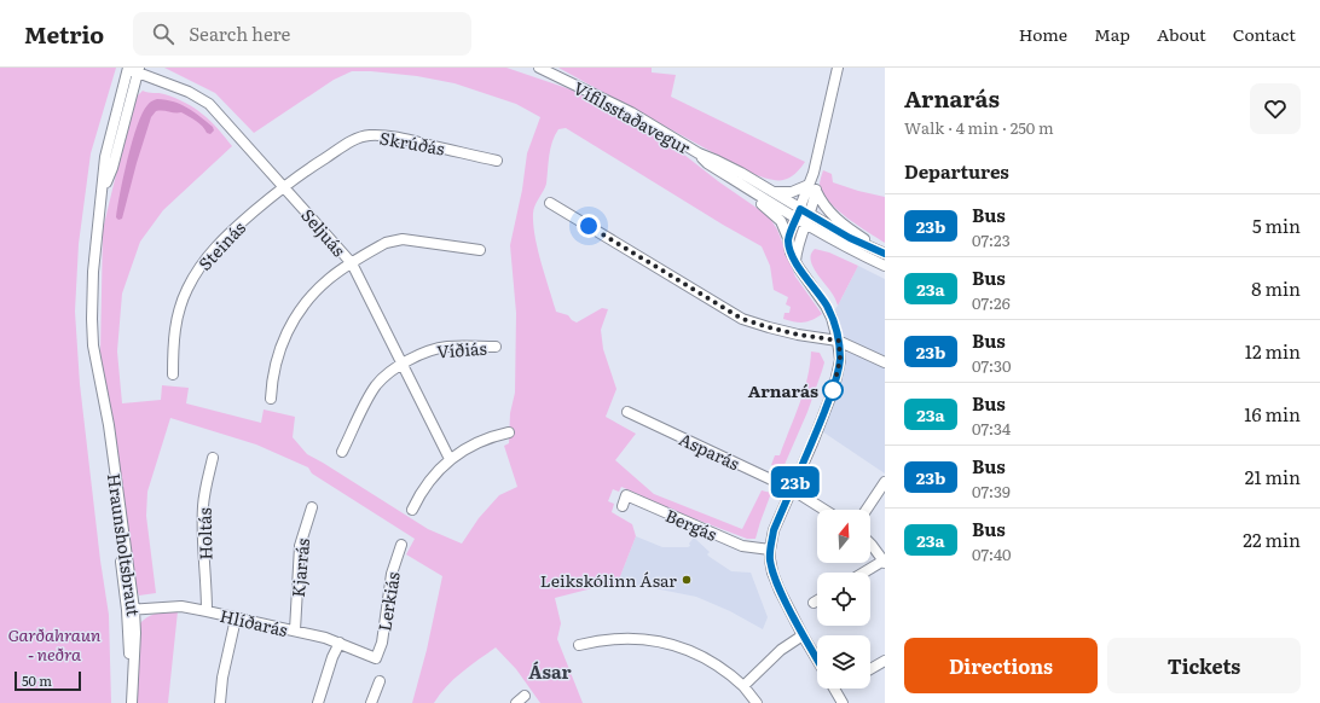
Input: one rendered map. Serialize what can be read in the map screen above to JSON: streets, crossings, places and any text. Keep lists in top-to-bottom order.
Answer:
{
  "streets": {
    "street": [
      "Vífilsstaðavegur",
      "Skrúðás",
      "Seljuás",
      "Steinás",
      "Víðiás",
      "Asparás",
      "Bergás",
      "Holtás",
      "Hraunsholtsbraut",
      "Kjarrás",
      "Lerkiás",
      "Hlíðarás"
    ]
  },
  "crossings": [
    ["Skrúðás", "Seljuás"],
    ["Skrúðás", "Steinás"],
    ["Seljuás", "Steinás"],
    ["Seljuás", "Víðiás"],
    ["Seljuás", "Hraunsholtsbraut"],
    ["Holtás", "Hlíðarás"],
    ["Hraunsholtsbraut", "Hlíðarás"],
    ["Kjarrás", "Hlíðarás"],
    ["Lerkiás", "Hlíðarás"]
  ],
  "districts": ["Ásar"],
  "parks": ["Garðahraun - neðra"],
  "places": ["Arnarás", "Leikskólinn Ásar"],
  "lines": ["bus line 23b"],
  "scale_bar": "50 m",
  "north": "top",
  "page": {
    "header": "Metrio",
    "search": "Search here",
    "nav": [
      "Home",
      "Map",
      "About",
      "Contact"
    ],
    "on_map": "23b",
    "heading": [
      ["Arnarás", "Walk · 4 min · 250 m"],
      "Departures"
    ],
    "list": [
      {
        "mark": "23b",
        "name": "Bus",
        "note": "07:23",
        "value": "5 min"
      },
      {
        "mark": "23a",
        "name": "Bus",
        "note": "07:26",
        "value": "8 min"
      },
      {
        "mark": "23b",
        "name": "Bus",
        "note": "07:30",
        "value": "12 min"
      },
      {
        "mark": "23a",
        "name": "Bus",
        "note": "07:34",
        "value": "16 min"
      },
      {
        "mark": "23b",
        "name": "Bus",
        "note": "07:39",
        "value": "21 min"
      },
      {
        "mark": "23a",
        "name": "Bus",
        "note": "07:40",
        "value": "22 min"
      }
    ],
    "buttons": ["Directions", "Tickets"],
    "scale": "50 m"
  }
}
